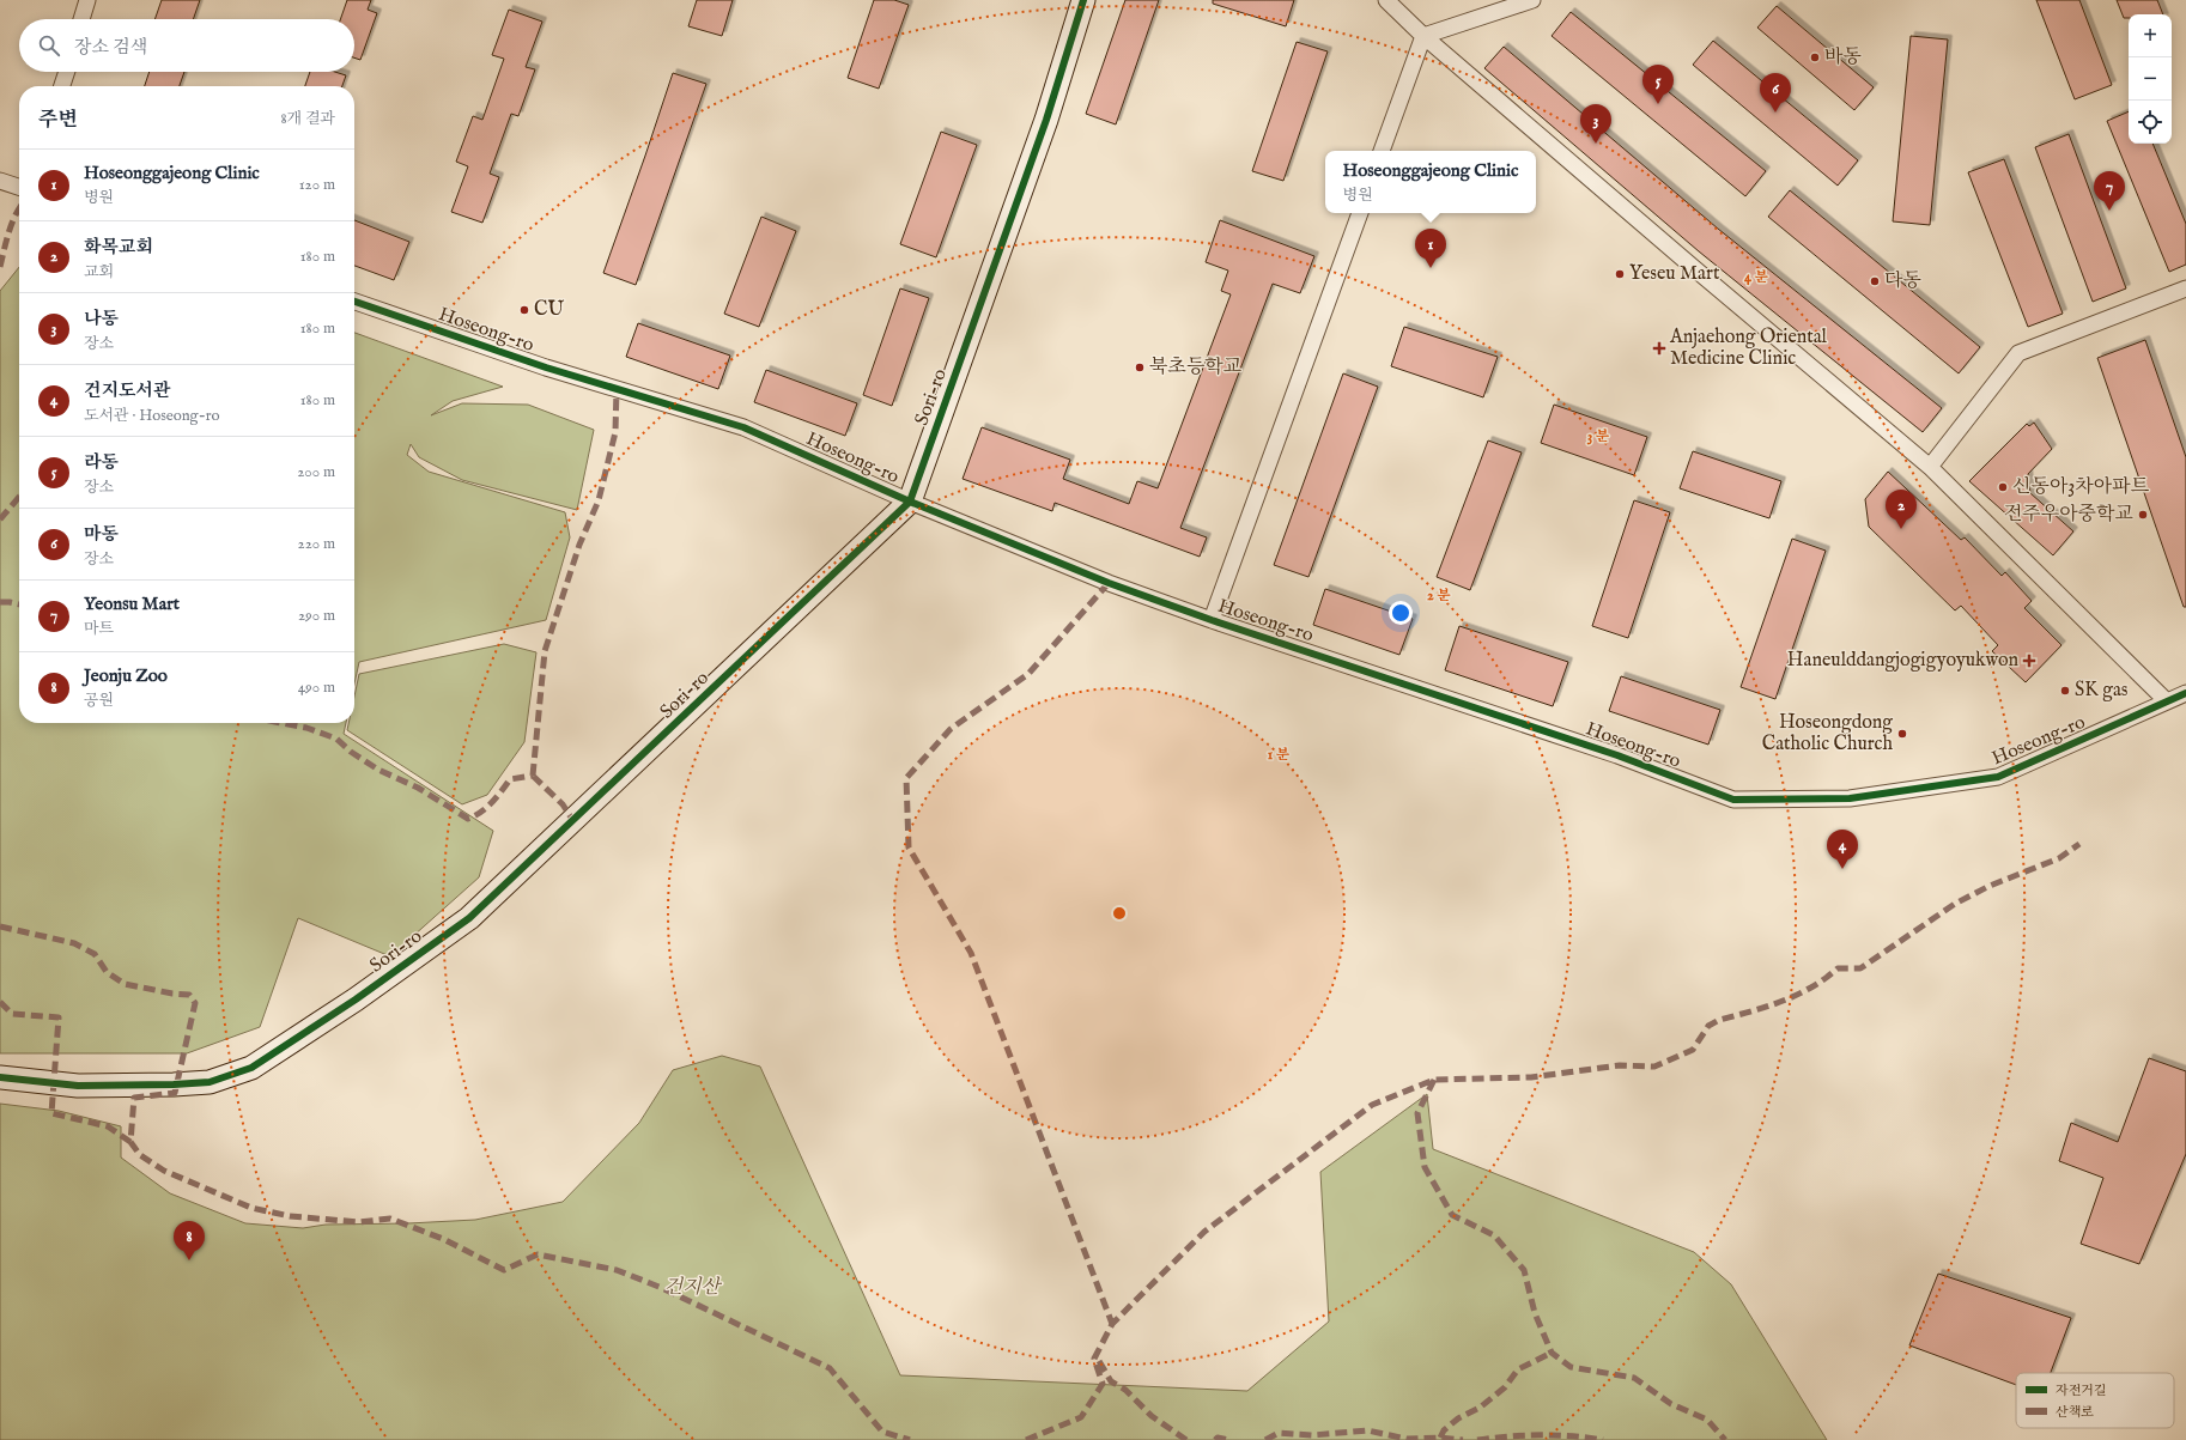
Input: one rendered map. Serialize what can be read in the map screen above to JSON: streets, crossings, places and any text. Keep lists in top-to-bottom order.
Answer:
{
  "streets": {
    "street": ["Hoseong-ro", "Sori-ro"]
  },
  "crossings": [
    ["Hoseong-ro", "Sori-ro"]
  ],
  "parks": ["건지산"],
  "places": {
    "other": [
      "바동",
      "Yeseu Mart",
      "다동",
      "CU",
      "북초등학교",
      "신동아3차아파트",
      "전주우아중학교",
      "SK gas",
      "Hoseongdong Catholic Church"
    ],
    "health": ["Anjaehong Oriental Medicine Clinic", "Haneulddangjogigyoyukwon"]
  },
  "legend": ["자전거길", "산책로"],
  "page": {
    "map_buttons": ["+", "−"],
    "search": "장소 검색",
    "pins": [
      "5",
      "6",
      "3",
      "7",
      "1",
      "2",
      "4",
      "8"
    ],
    "heading": ["주변", "8개 결과"],
    "list": [
      {
        "mark": "1",
        "name": "Hoseonggajeong Clinic",
        "note": "병원",
        "value": "120 m"
      },
      {
        "mark": "2",
        "name": "화목교회",
        "note": "교회",
        "value": "180 m"
      },
      {
        "mark": "3",
        "name": "나동",
        "note": "장소",
        "value": "180 m"
      },
      {
        "mark": "4",
        "name": "건지도서관",
        "note": "도서관 · Hoseong-ro",
        "value": "180 m"
      },
      {
        "mark": "5",
        "name": "라동",
        "note": "장소",
        "value": "200 m"
      },
      {
        "mark": "6",
        "name": "마동",
        "note": "장소",
        "value": "220 m"
      },
      {
        "mark": "7",
        "name": "Yeonsu Mart",
        "note": "마트",
        "value": "290 m"
      },
      {
        "mark": "8",
        "name": "Jeonju Zoo",
        "note": "공원",
        "value": "490 m"
      }
    ],
    "popup": ["Hoseonggajeong Clinic", "병원"]
  },
  "rings": [
    "4 분",
    "3 분",
    "2 분",
    "1 분"
  ]
}
